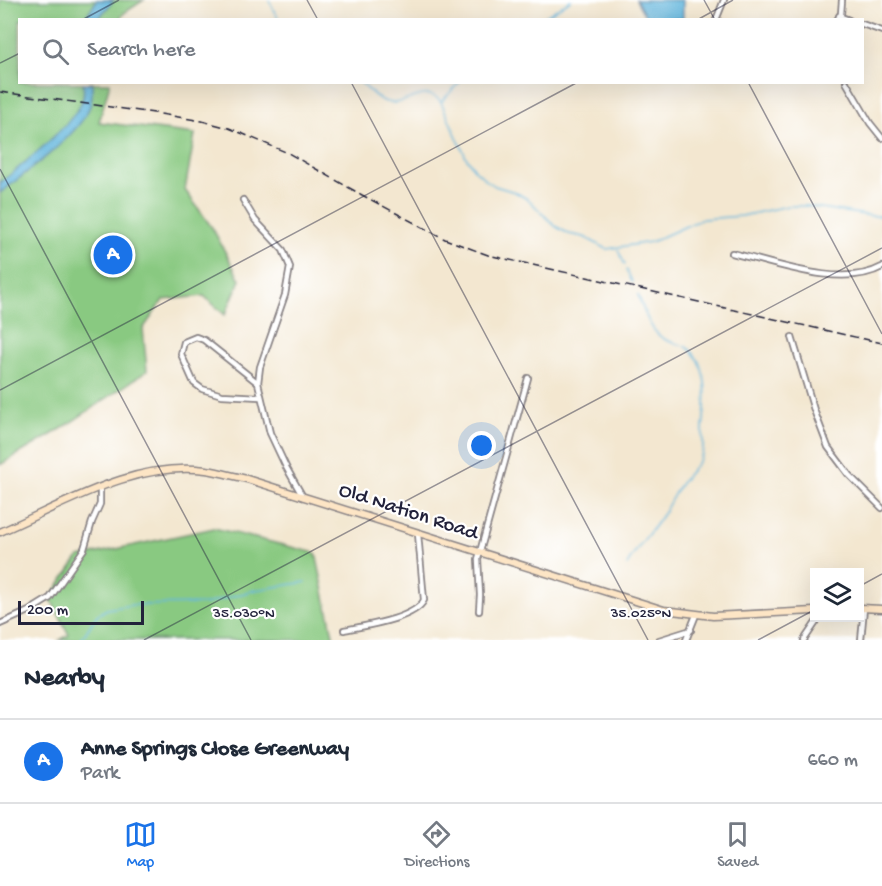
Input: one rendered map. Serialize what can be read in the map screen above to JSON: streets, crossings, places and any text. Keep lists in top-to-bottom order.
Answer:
{
  "streets": {
    "main road": ["Old Nation Road"]
  },
  "scale_bar": "200 m",
  "page": {
    "search": "Search here",
    "pins": "A",
    "scale": "200 m",
    "heading": "Nearby",
    "list": [
      {
        "mark": "A",
        "name": "Anne Springs Close Greenway",
        "note": "Park",
        "value": "660 m"
      }
    ],
    "nav": ["Map", "Directions", "Saved"]
  },
  "coordinates": ["35.030°N", "35.025°N"]
}
